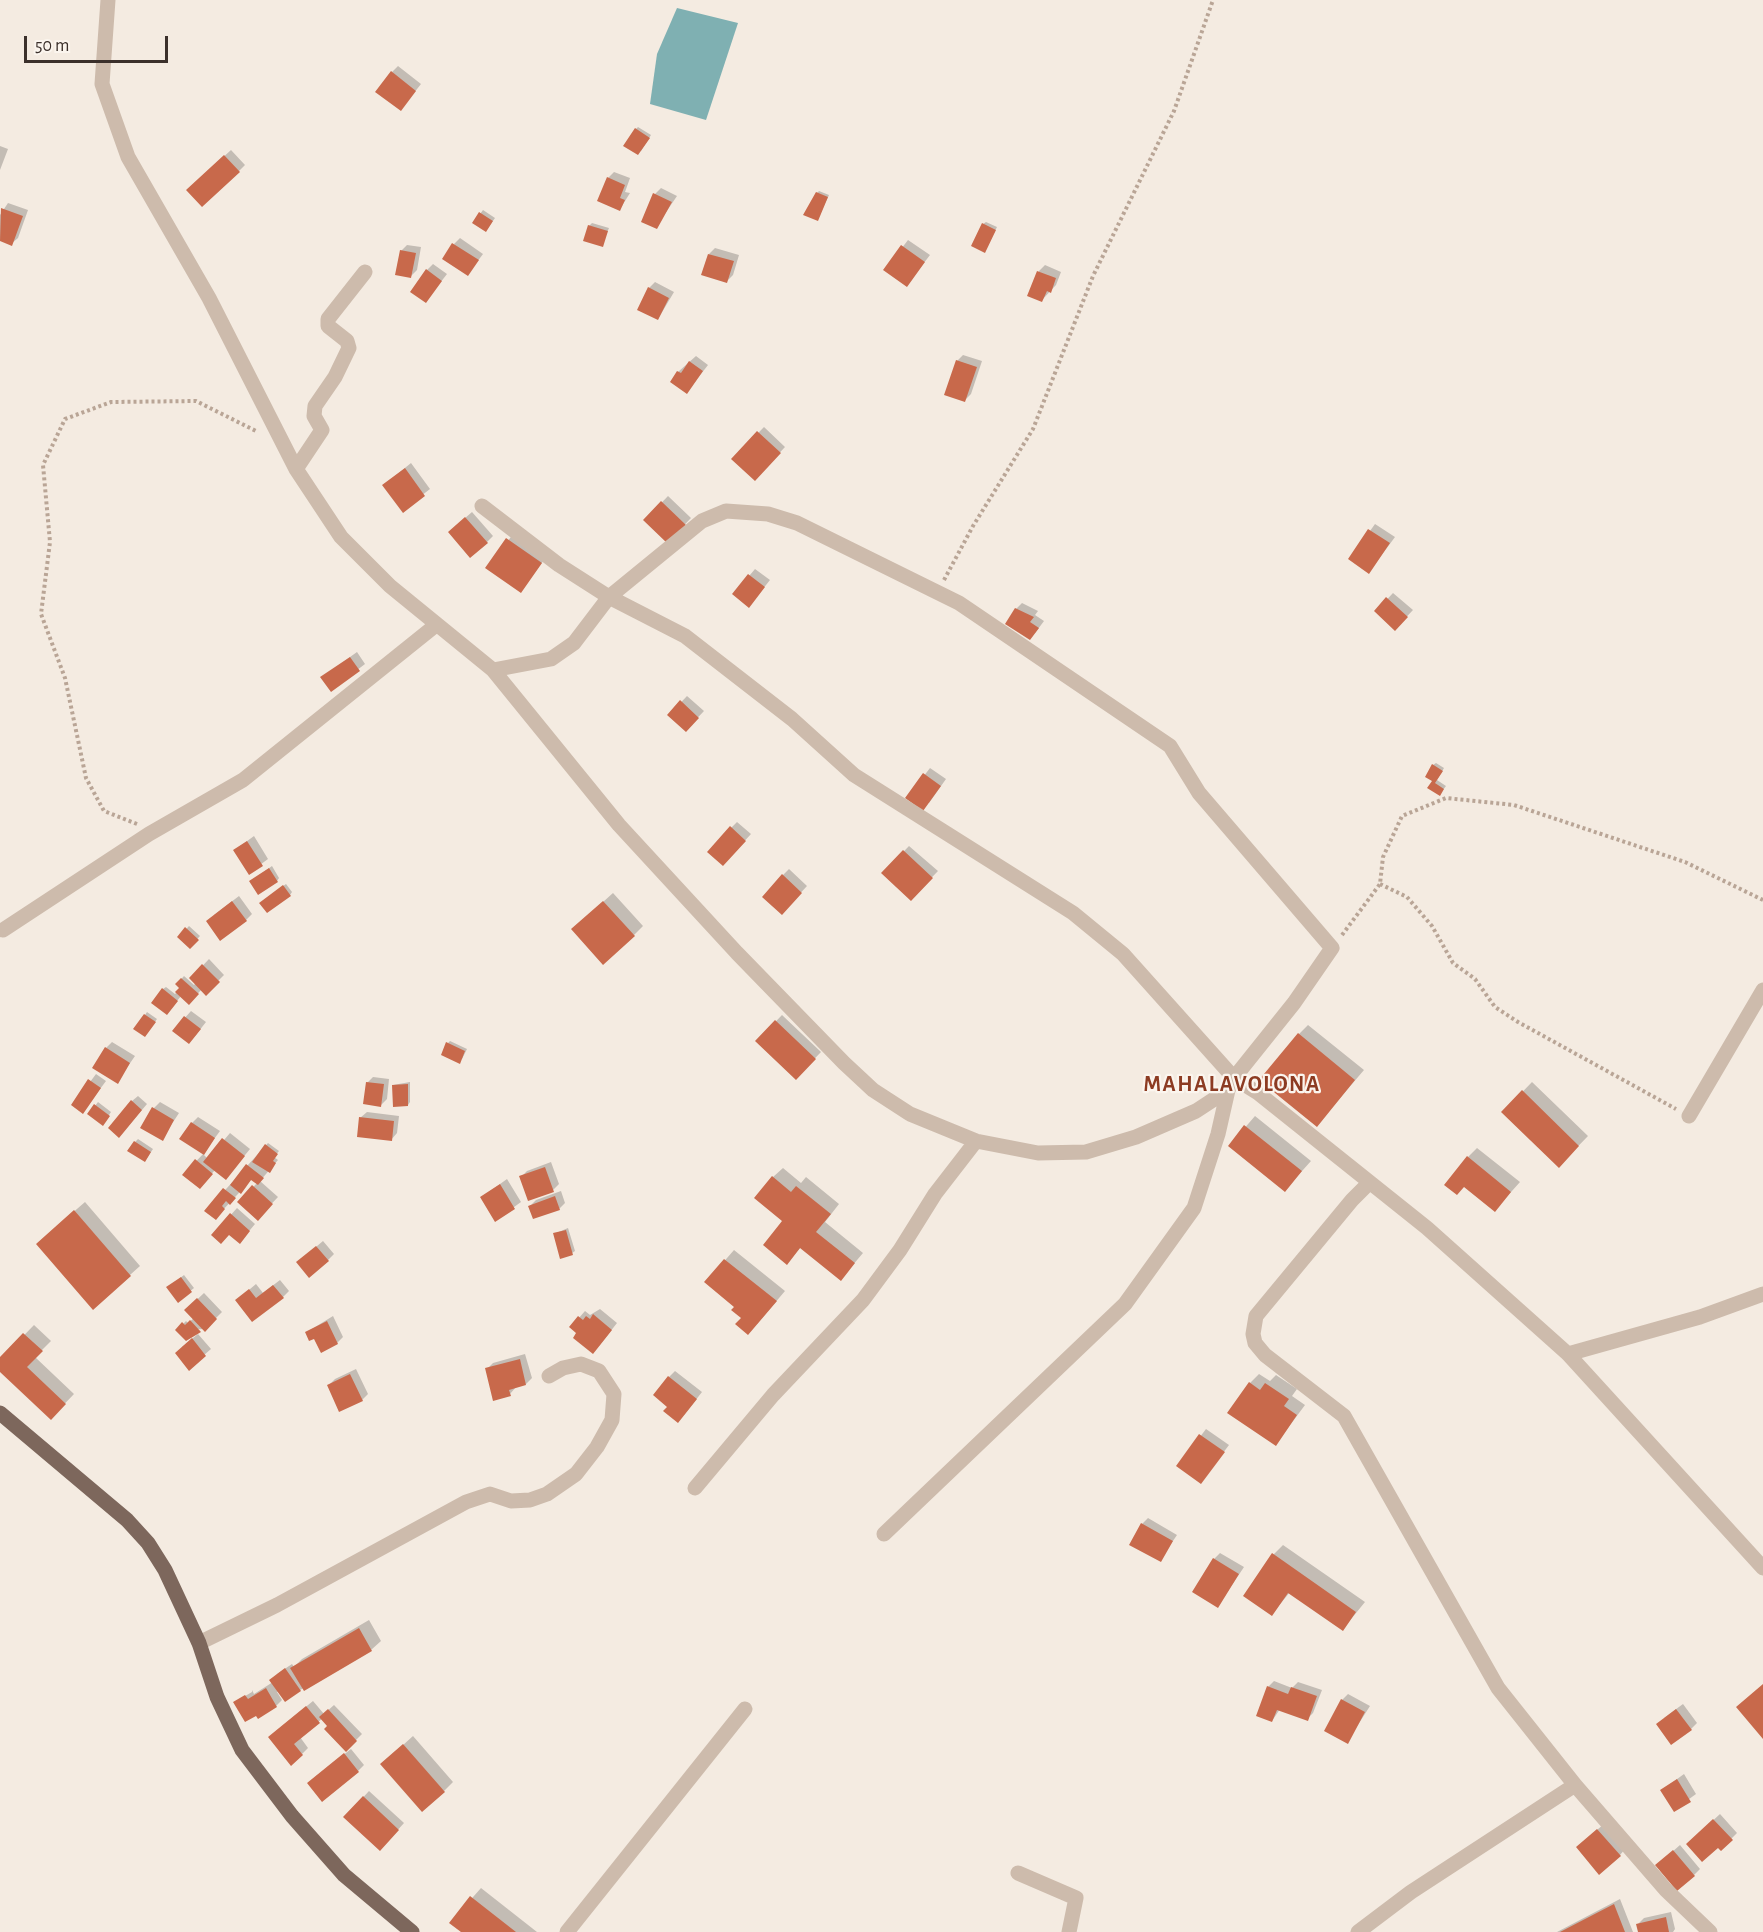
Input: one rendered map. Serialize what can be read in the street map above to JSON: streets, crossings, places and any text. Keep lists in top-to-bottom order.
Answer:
{
  "districts": ["MAHALAVOLONA"],
  "scale_bar": "50 m"
}
